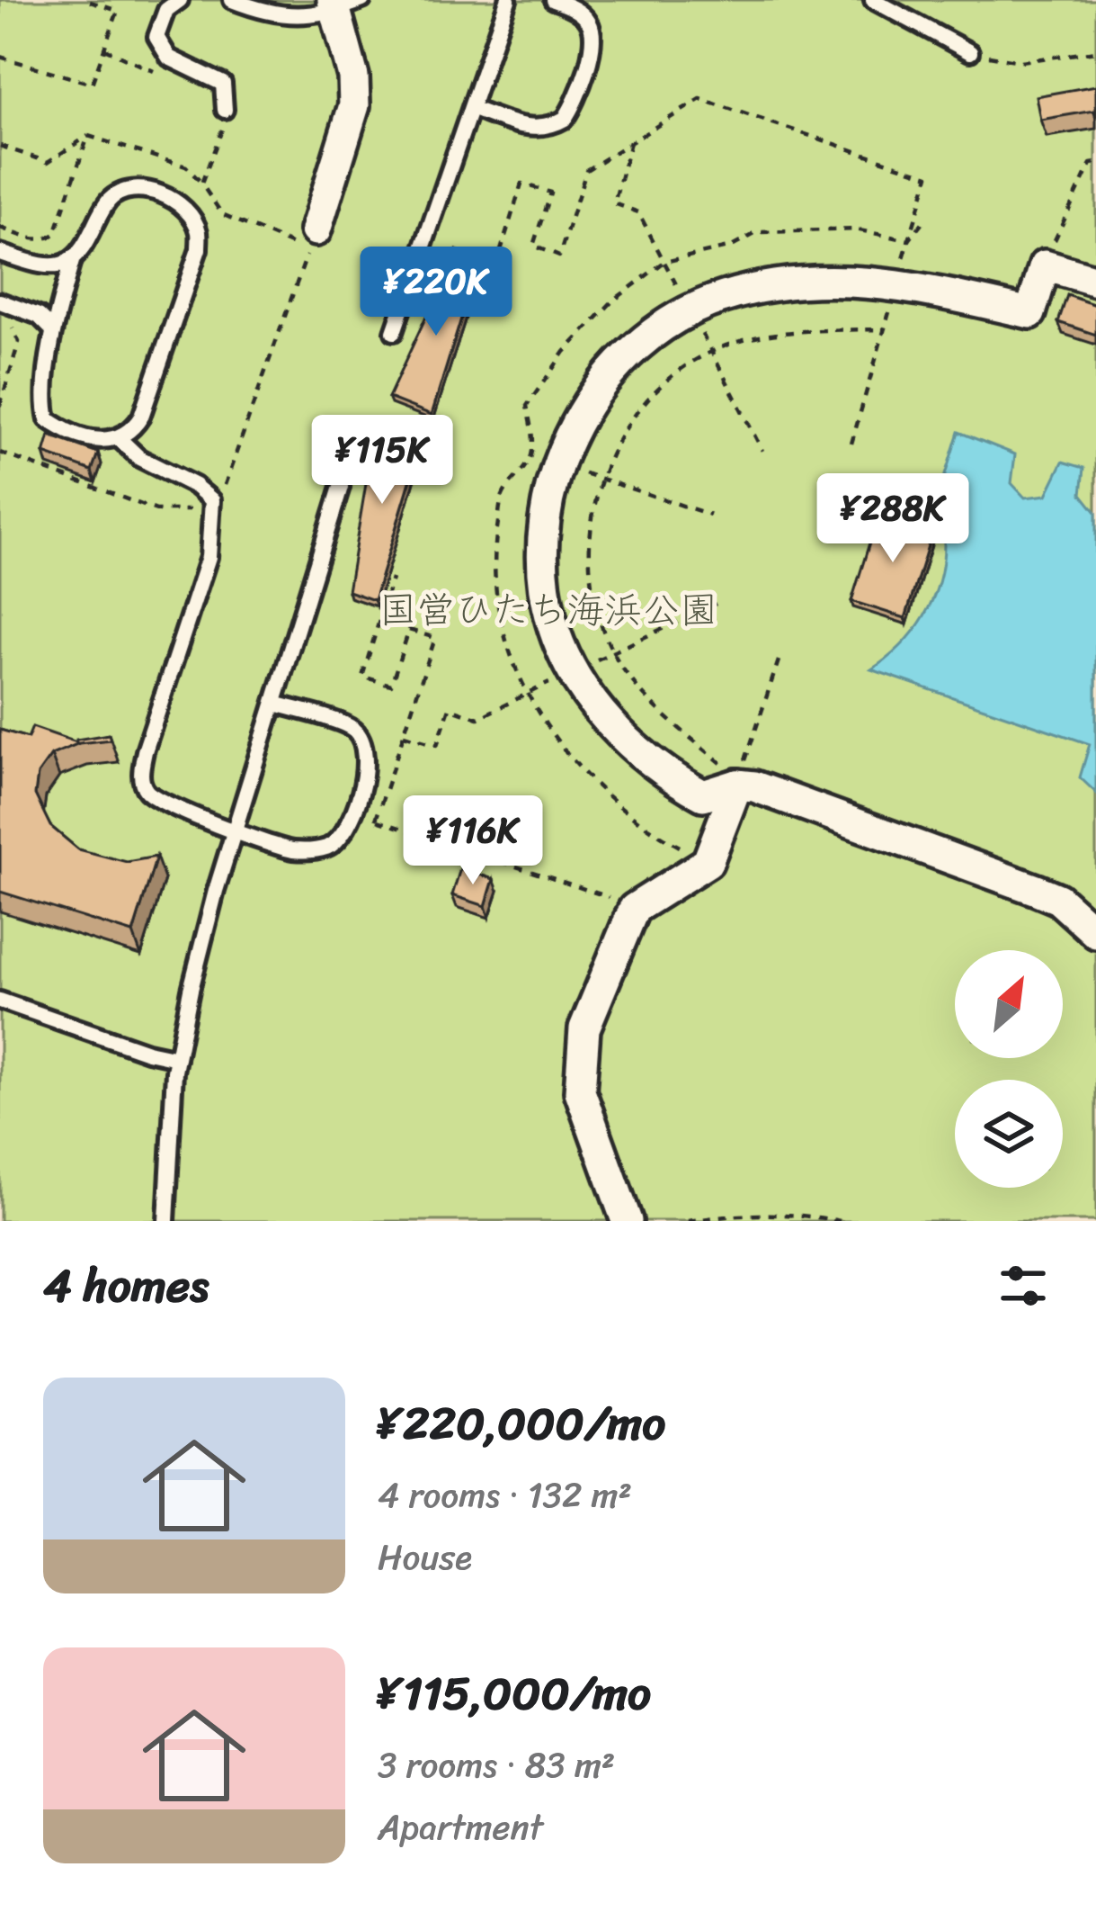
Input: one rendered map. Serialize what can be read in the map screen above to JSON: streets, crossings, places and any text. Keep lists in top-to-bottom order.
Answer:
{
  "parks": ["国営ひたち海浜公園"],
  "north": "top right",
  "page": {
    "price": [
      "¥220K",
      "¥115K",
      "¥288K",
      "¥116K"
    ],
    "heading": "4 homes",
    "list": [
      {
        "name": "¥220,000/mo",
        "note": "4 rooms · 132 m² · House"
      },
      {
        "name": "¥115,000/mo",
        "note": "3 rooms · 83 m² · Apartment"
      }
    ]
  }
}
